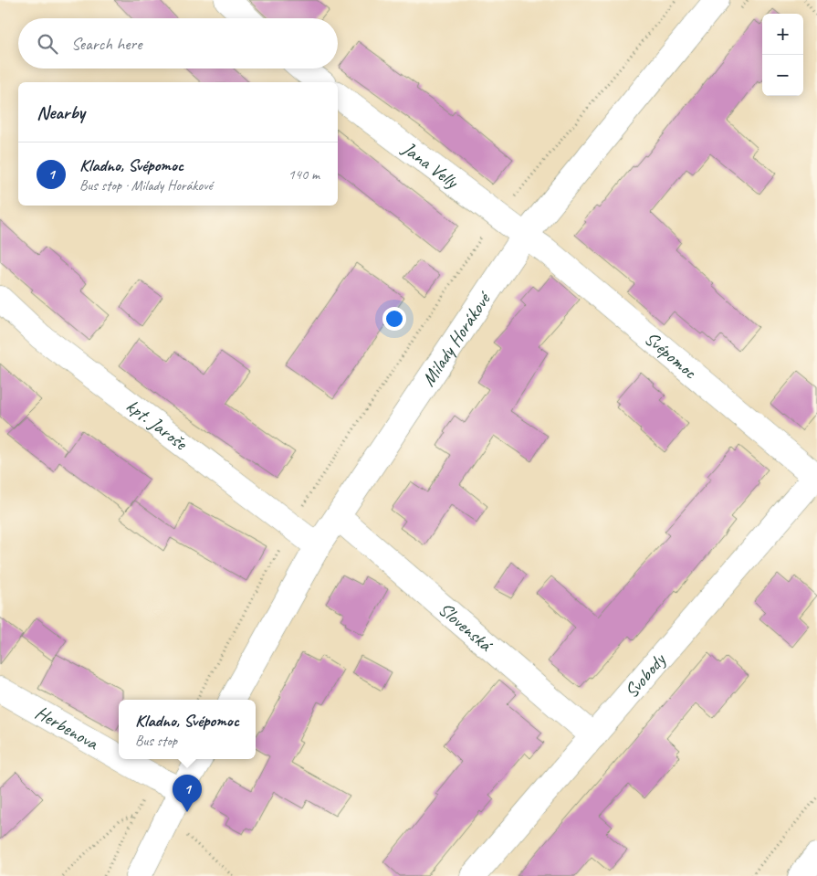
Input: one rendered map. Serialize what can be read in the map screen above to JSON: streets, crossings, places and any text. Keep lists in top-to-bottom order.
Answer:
{
  "streets": {
    "street": [
      "Jana Velly",
      "Milady Horákové",
      "Svépomoc",
      "kpt. Jaroše",
      "Slovenská",
      "Svobody",
      "Herbenova"
    ]
  },
  "crossings": [
    ["Jana Velly", "Milady Horákové"],
    ["Jana Velly", "Svépomoc"],
    ["Milady Horákové", "Svépomoc"],
    ["Milady Horákové", "kpt. Jaroše"],
    ["Milady Horákové", "Slovenská"],
    ["Svépomoc", "Svobody"],
    ["Slovenská", "Svobody"]
  ],
  "page": {
    "map_buttons": ["+", "−"],
    "search": "Search here",
    "heading": "Nearby",
    "list": [
      {
        "mark": "1",
        "name": "Kladno, Svépomoc",
        "note": "Bus stop · Milady Horákové",
        "value": "140 m"
      }
    ],
    "popup": ["Kladno, Svépomoc", "Bus stop"],
    "pins": "1"
  }
}
